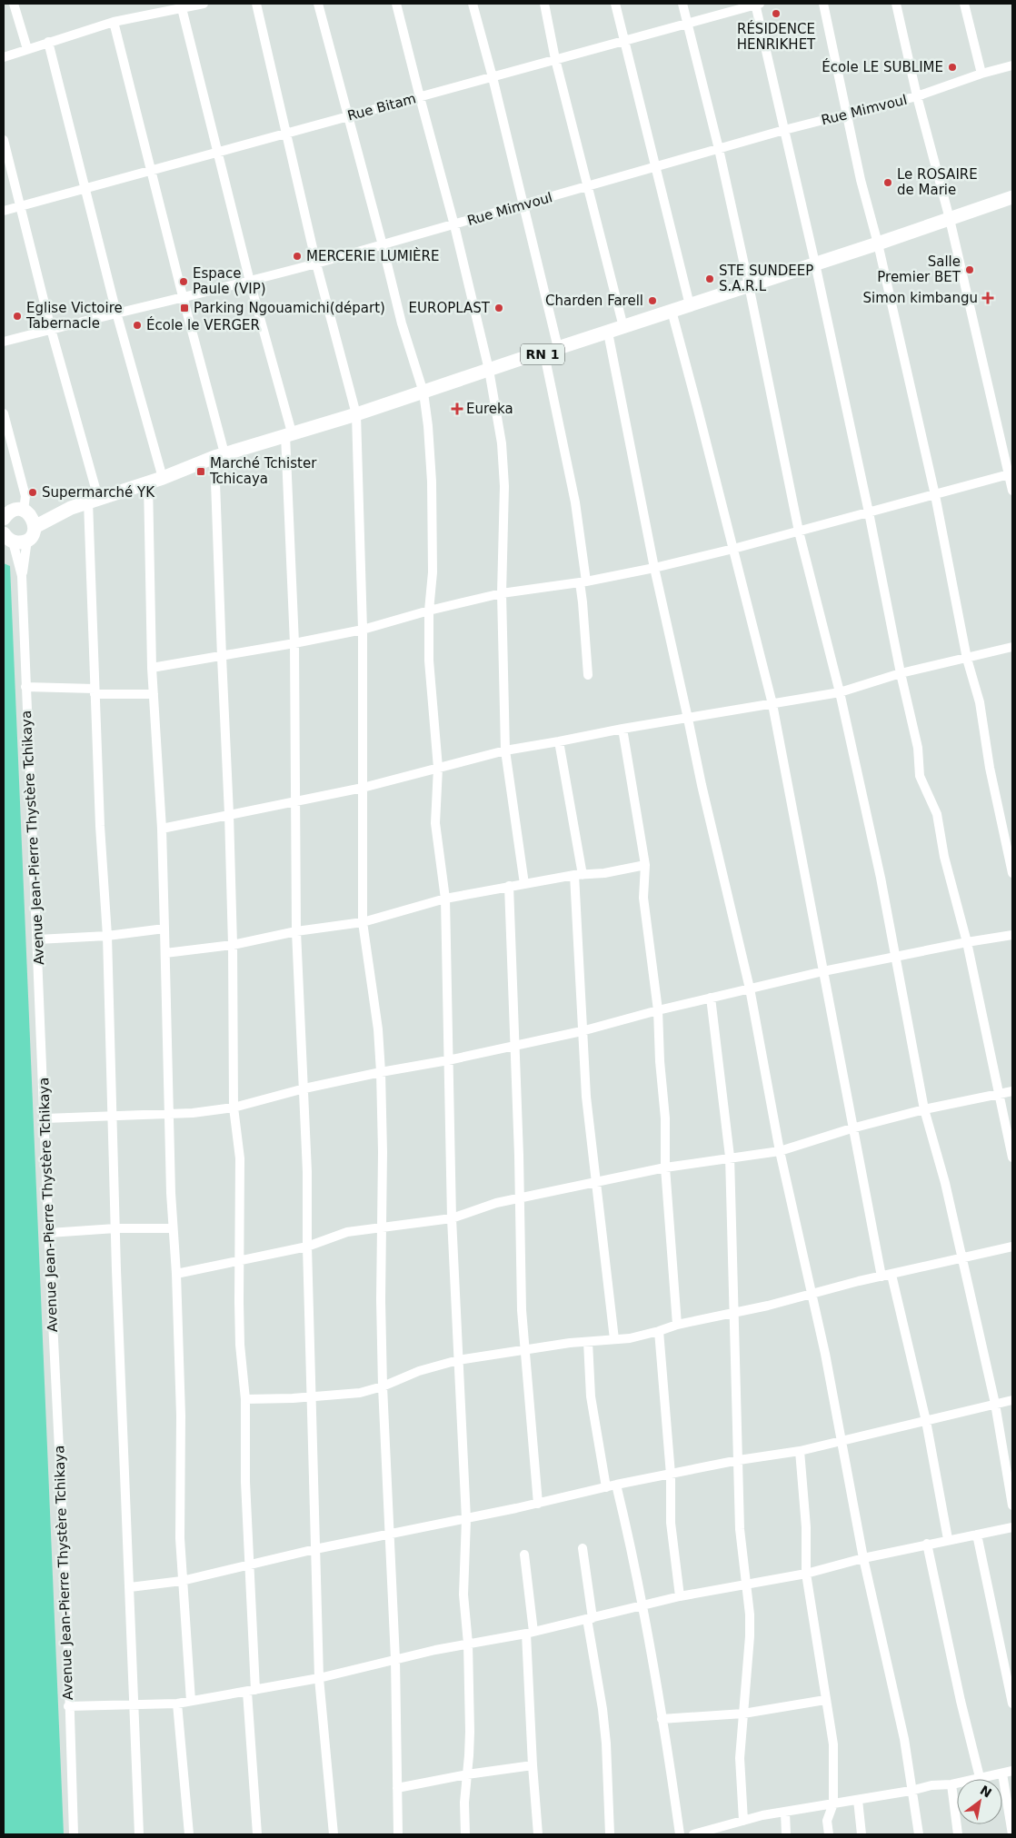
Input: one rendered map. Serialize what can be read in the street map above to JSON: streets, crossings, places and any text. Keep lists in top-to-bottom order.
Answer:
{
  "streets": {
    "highway": ["RN 1"],
    "street": ["Rue Bitam", "Rue Mimvoul", "Avenue Jean-Pierre Thystère Tchikaya"]
  },
  "places": {
    "other": [
      "RÉSIDENCE HENRIKHET",
      "École LE SUBLIME",
      "Le ROSAIRE de Marie",
      "MERCERIE LUMIÈRE",
      "Salle Premier BET",
      "STE SUNDEEP S.A.R.L",
      "Espace Paule (VIP)",
      "Charden Farell",
      "EUROPLAST",
      "Eglise Victoire Tabernacle",
      "École le VERGER",
      "Supermarché YK"
    ],
    "health": ["Simon kimbangu", "Eureka"],
    "transit": ["Parking Ngouamichi(départ)", "Marché Tchister Tchicaya"]
  },
  "north": "top right"
}
